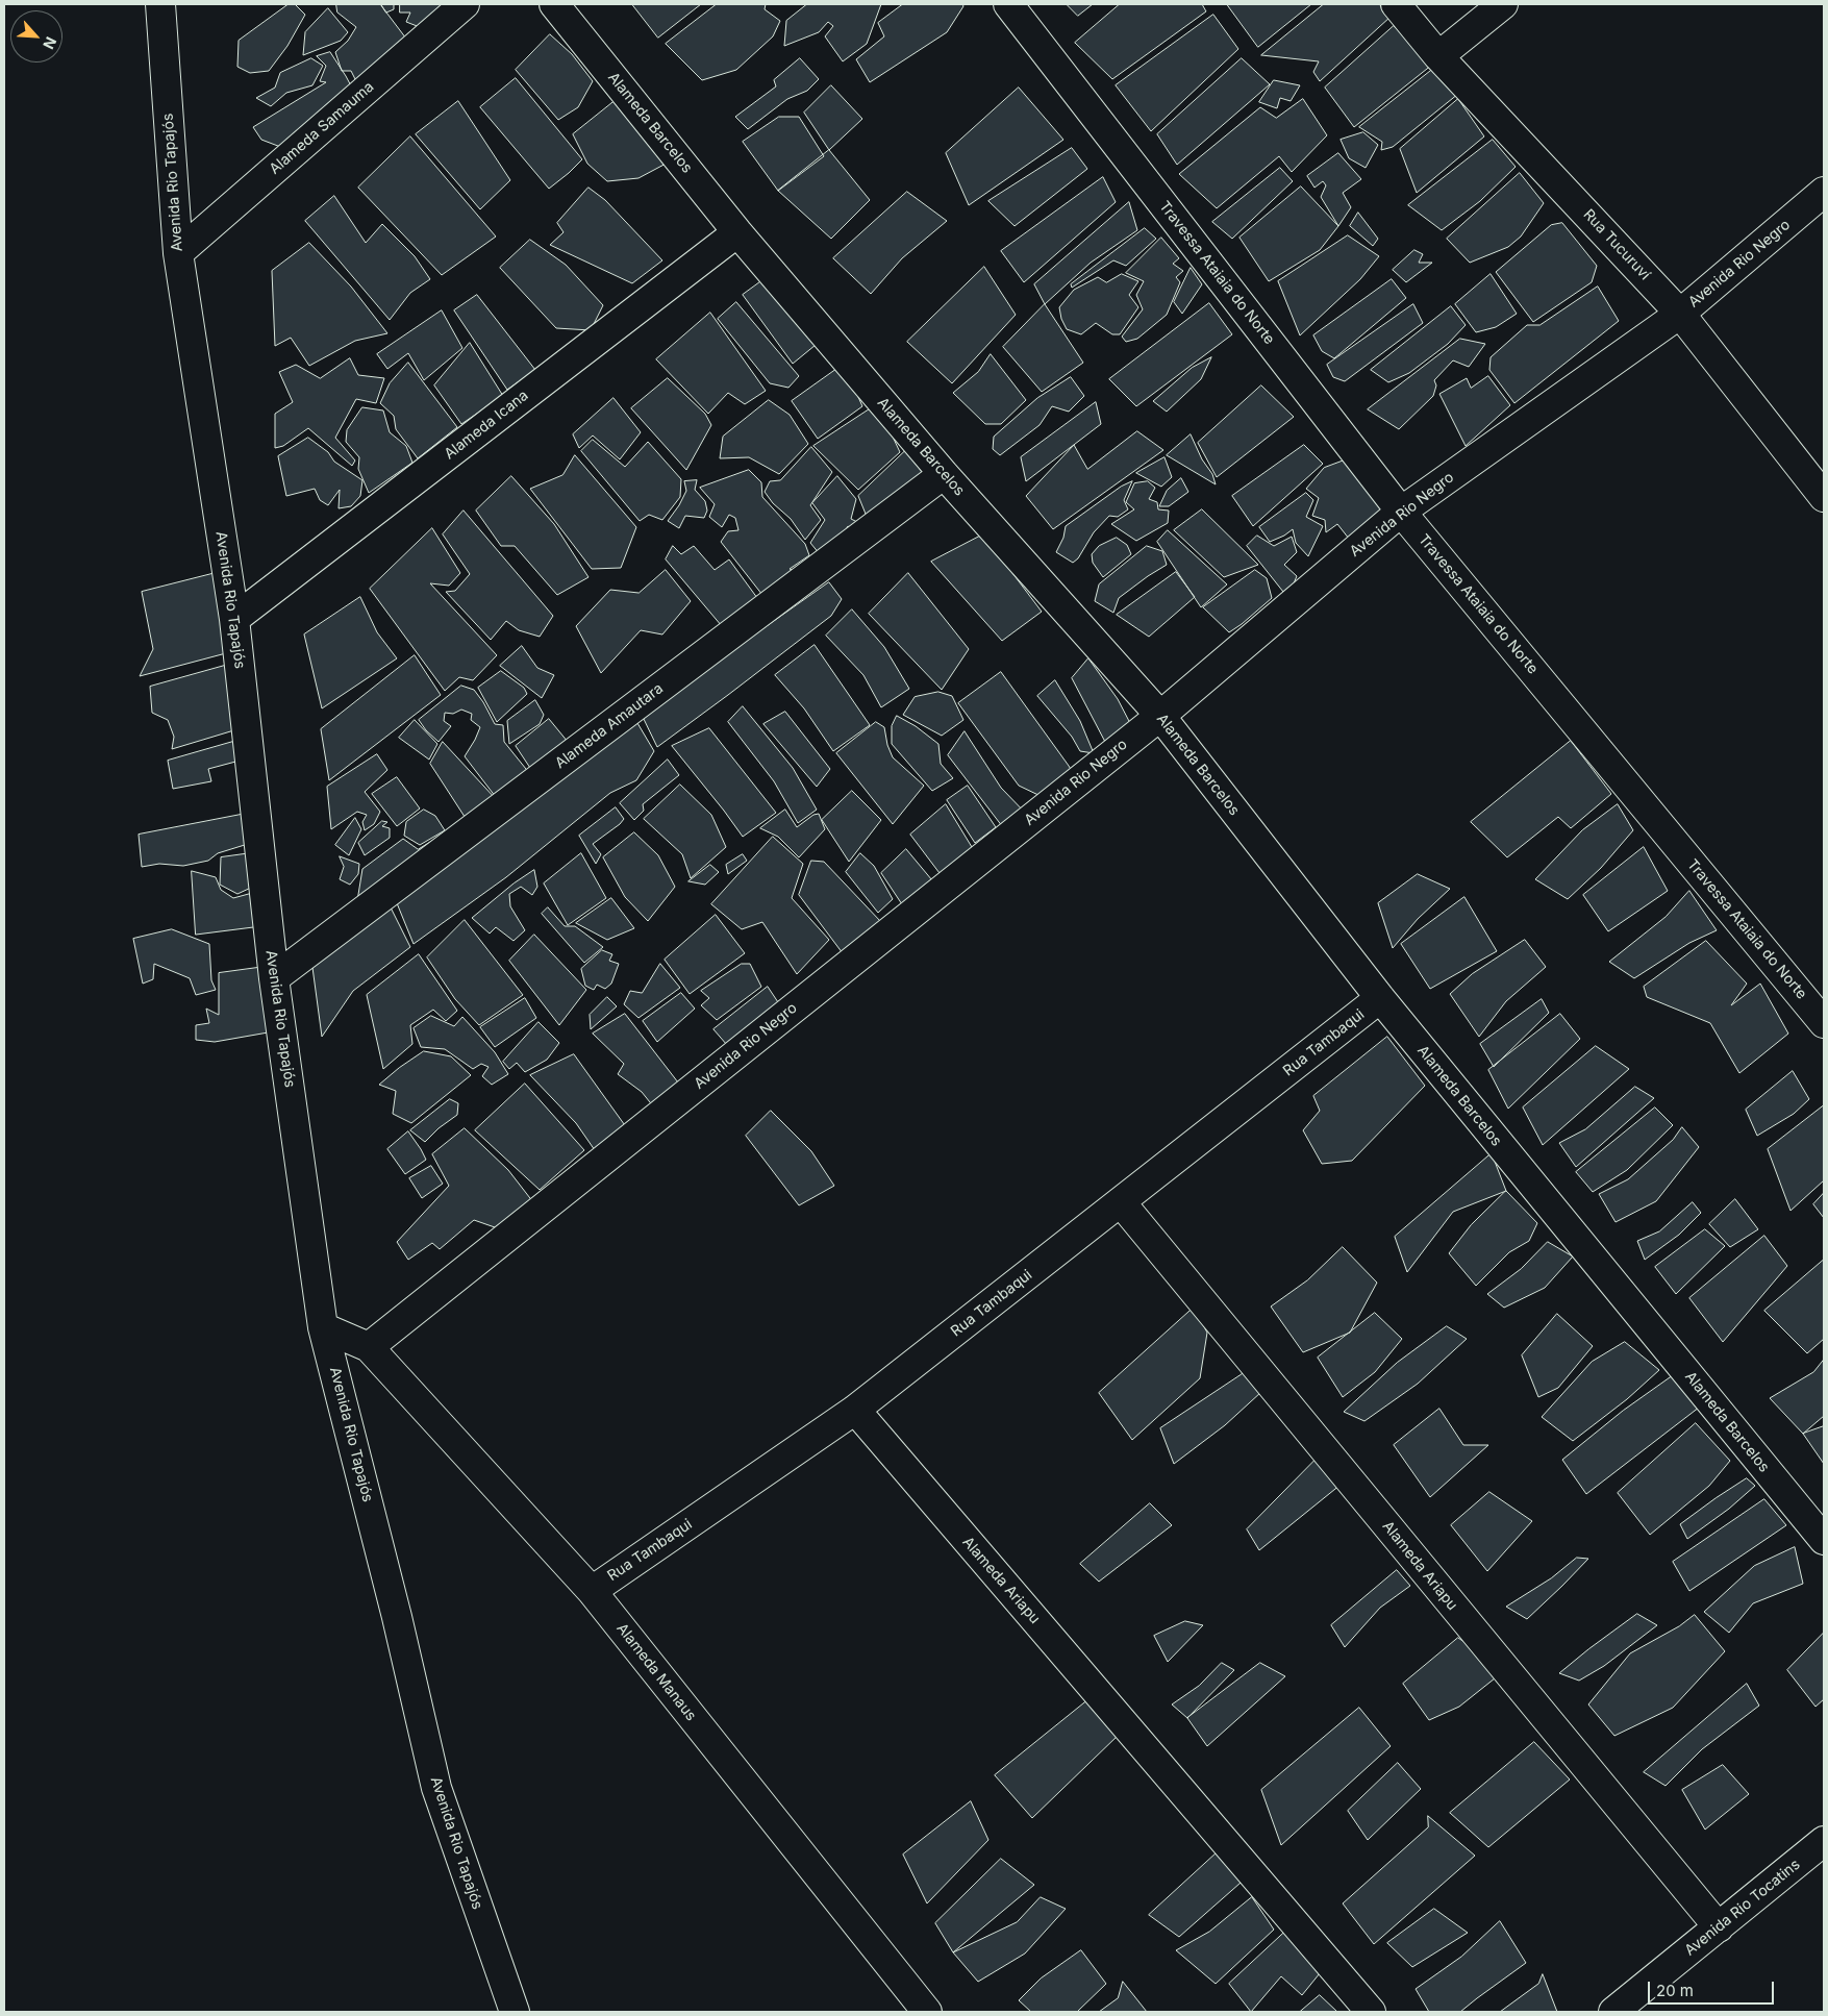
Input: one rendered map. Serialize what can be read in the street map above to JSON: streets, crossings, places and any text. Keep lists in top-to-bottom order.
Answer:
{
  "streets": {
    "street": [
      "Alameda Barcelos",
      "Alameda Samauma",
      "Avenida Rio Tapajós",
      "Rua Tucuruví",
      "Avenida Rio Negro",
      "Travessa Ataiaia do Norte",
      "Alameda Icana",
      "Alameda Amautara",
      "Rua Tambaqui",
      "Alameda Ariapu",
      "Alameda Manaus",
      "Avenida Rio Tocatins"
    ]
  },
  "crossings": [
    ["Alameda Barcelos", "Avenida Rio Negro"],
    ["Alameda Barcelos", "Alameda Icana"],
    ["Alameda Barcelos", "Alameda Amautara"],
    ["Alameda Barcelos", "Rua Tambaqui"],
    ["Alameda Samauma", "Avenida Rio Tapajós"],
    ["Avenida Rio Tapajós", "Alameda Icana"],
    ["Avenida Rio Tapajós", "Alameda Amautara"],
    ["Rua Tucuruví", "Avenida Rio Negro"],
    ["Avenida Rio Negro", "Travessa Ataiaia do Norte"],
    ["Avenida Rio Negro", "Alameda Manaus"],
    ["Rua Tambaqui", "Alameda Ariapu"],
    ["Rua Tambaqui", "Alameda Manaus"],
    ["Alameda Ariapu", "Avenida Rio Tocatins"]
  ],
  "scale_bar": "20 m",
  "north": "bottom right"
}
